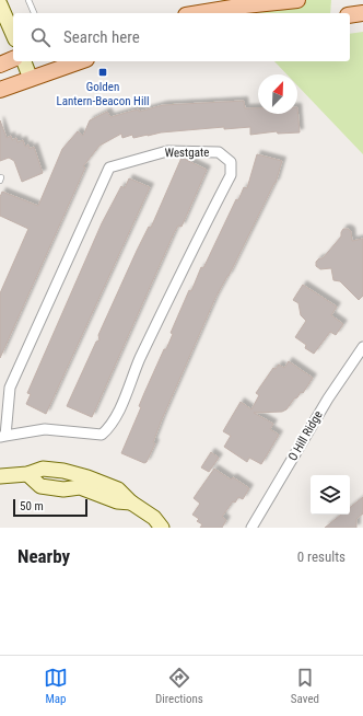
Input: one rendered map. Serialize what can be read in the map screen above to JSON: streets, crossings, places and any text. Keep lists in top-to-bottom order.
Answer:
{
  "streets": {
    "street": ["Westgate", "O Hill Ridge"]
  },
  "places": {
    "transit": ["Golden Lantern-Beacon Hill"]
  },
  "scale_bar": "50 m",
  "north": "top right",
  "page": {
    "search": "Search here",
    "scale": "50 m",
    "heading": ["Nearby", "0 results"],
    "nav": ["Map", "Directions", "Saved"]
  }
}
